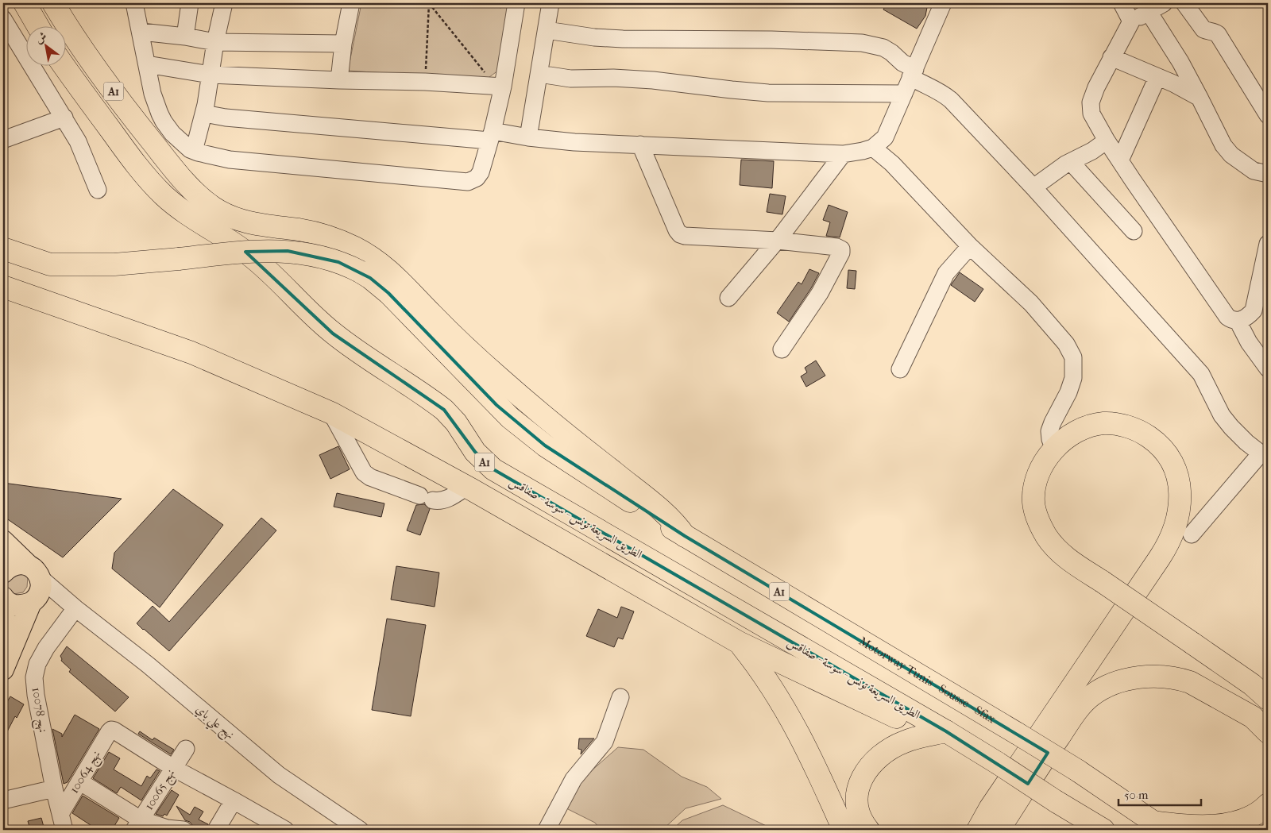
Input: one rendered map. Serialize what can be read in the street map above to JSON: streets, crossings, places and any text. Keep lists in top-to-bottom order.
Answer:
{
  "streets": {
    "highway": ["A1", "الطريق السريعة تونس - سوسة - صفاقس", "Motorway Tunis - Sousse - Sfax"],
    "street": [
      "نهج 10078",
      "نهج علي باي",
      "نهج 10064",
      "نهج 10065"
    ]
  },
  "crossings": [
    ["A1", "Motorway Tunis - Sousse - Sfax"],
    ["نهج 10078", "نهج علي باي"],
    ["نهج 10078", "نهج 10064"],
    ["نهج 10064", "نهج 10065"]
  ],
  "scale_bar": "50 m",
  "north": "top left"
}
